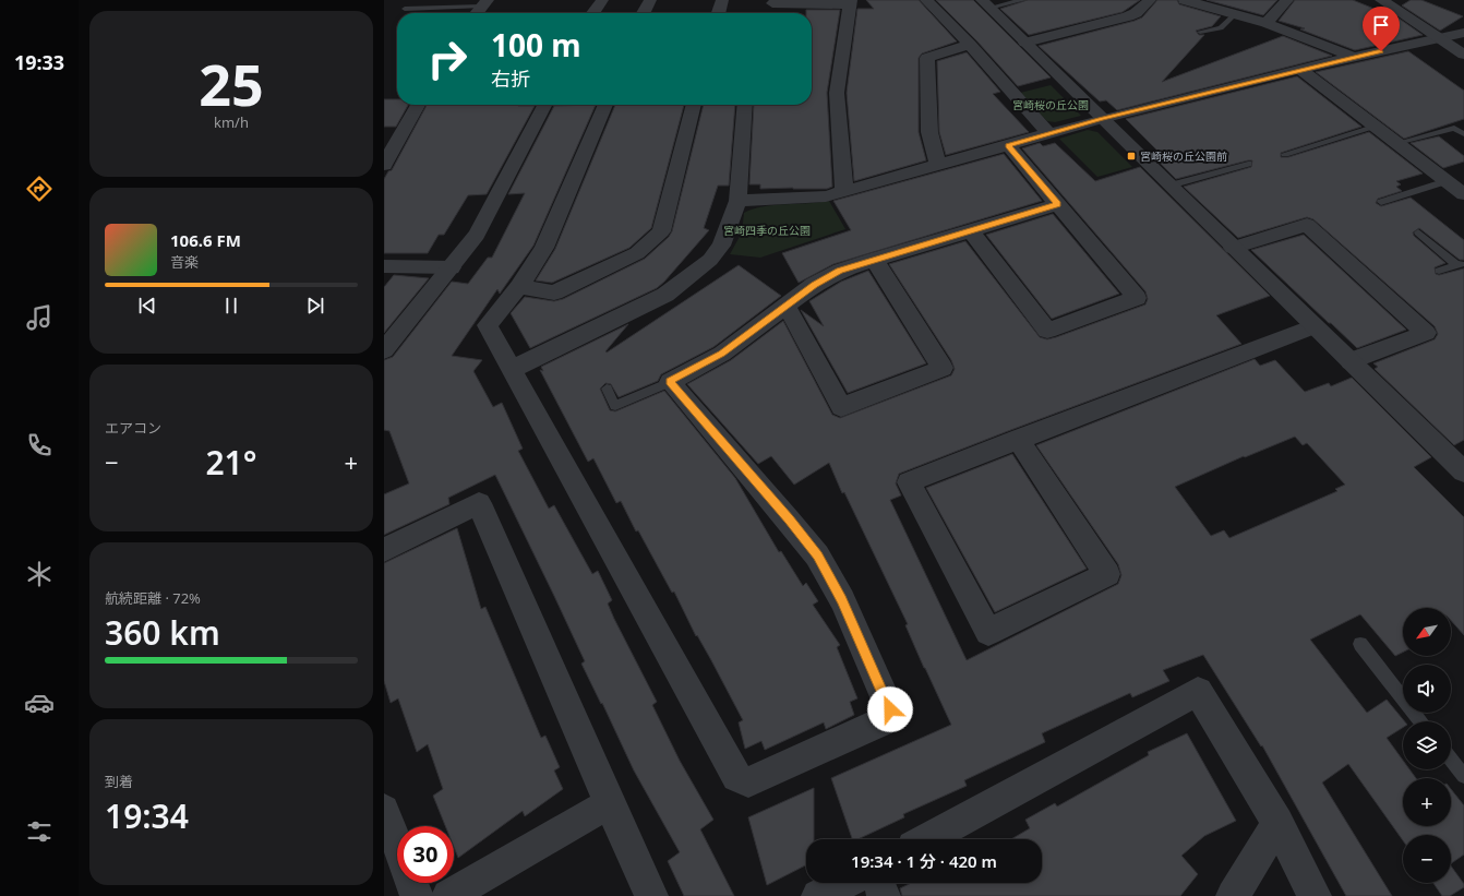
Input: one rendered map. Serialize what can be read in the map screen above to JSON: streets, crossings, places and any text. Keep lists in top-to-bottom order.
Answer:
{
  "parks": ["宮崎桜の丘公園", "宮崎四季の丘公園"],
  "places": {
    "transit": ["宮崎桜の丘公園前"]
  },
  "north": "bottom left",
  "page": {
    "tabs": "19:33",
    "tile": [
      ["25", "km/h"],
      "エアコン",
      ["航続距離 · 72%", "360 km"],
      ["到着", "19:34"]
    ],
    "turn": ["100 m", "右折"],
    "song": ["106.6 FM", "音楽"],
    "heat": ["−", "21°", "+"],
    "map_buttons": ["+", "−"],
    "limit": "30",
    "trip": "19:34 · 1 分 · 420 m"
  }
}
